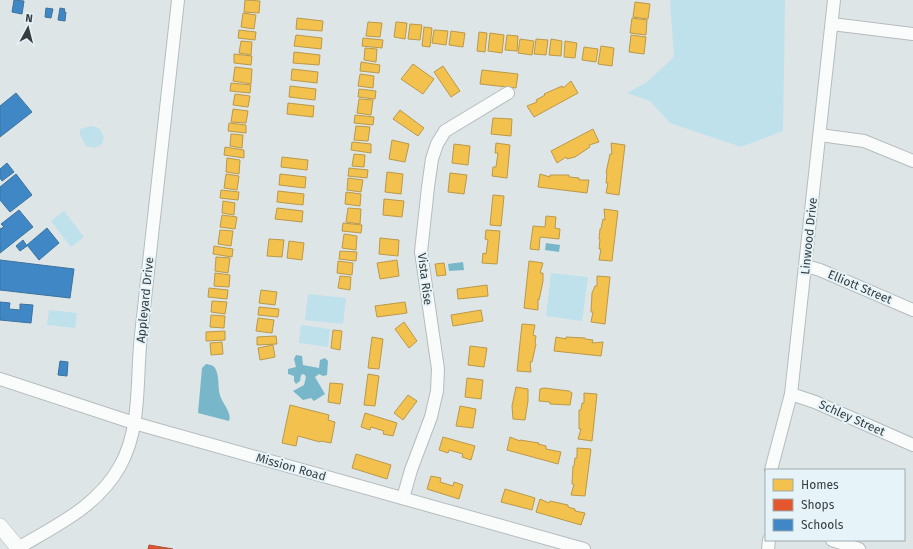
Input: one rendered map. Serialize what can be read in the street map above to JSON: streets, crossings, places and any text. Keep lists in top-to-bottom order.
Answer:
{
  "streets": {
    "street": [
      "Linwood Drive",
      "Vista Rise",
      "Elliott Street",
      "Appleyard Drive",
      "Schley Street",
      "Mission Road"
    ]
  },
  "crossings": [
    ["Linwood Drive", "Elliott Street"],
    ["Linwood Drive", "Schley Street"],
    ["Vista Rise", "Mission Road"],
    ["Appleyard Drive", "Mission Road"]
  ],
  "legend": ["Homes", "Shops", "Schools"],
  "north": "top"
}
